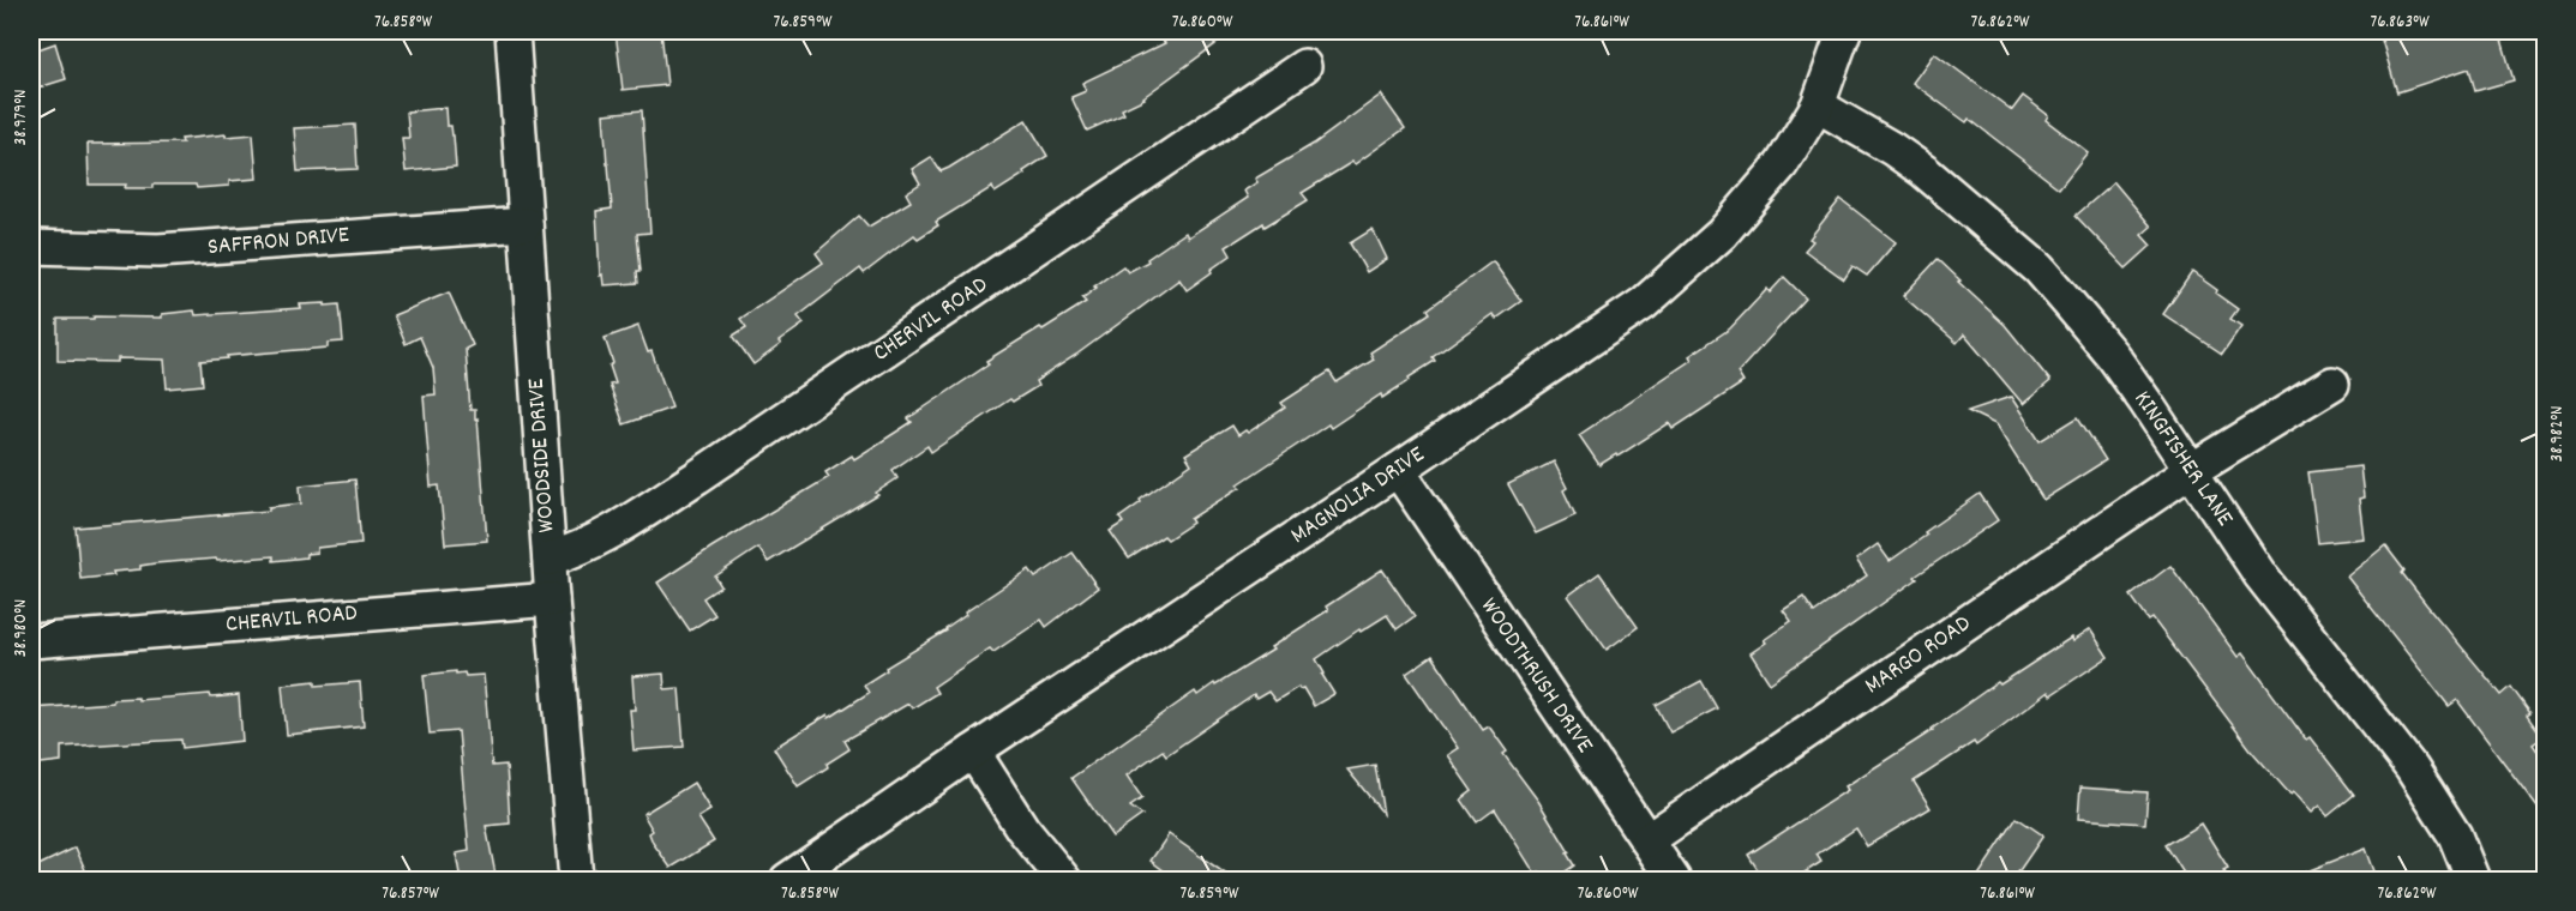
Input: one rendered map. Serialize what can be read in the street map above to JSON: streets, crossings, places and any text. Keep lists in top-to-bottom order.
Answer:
{
  "streets": {
    "street": [
      "SAFFRON DRIVE",
      "CHERVIL ROAD",
      "WOODSIDE DRIVE",
      "KINGFISHER LANE",
      "MAGNOLIA DRIVE",
      "MARGO ROAD",
      "WOODTHRUSH DRIVE"
    ]
  },
  "crossings": [
    ["SAFFRON DRIVE", "WOODSIDE DRIVE"],
    ["CHERVIL ROAD", "WOODSIDE DRIVE"],
    ["KINGFISHER LANE", "MAGNOLIA DRIVE"],
    ["KINGFISHER LANE", "MARGO ROAD"],
    ["MAGNOLIA DRIVE", "WOODTHRUSH DRIVE"],
    ["MARGO ROAD", "WOODTHRUSH DRIVE"]
  ],
  "coordinates": [
    "76.858°W",
    "76.859°W",
    "76.860°W",
    "76.861°W",
    "76.862°W",
    "76.863°W",
    "38.979°N",
    "38.982°N",
    "38.980°N",
    "76.857°W"
  ]
}
